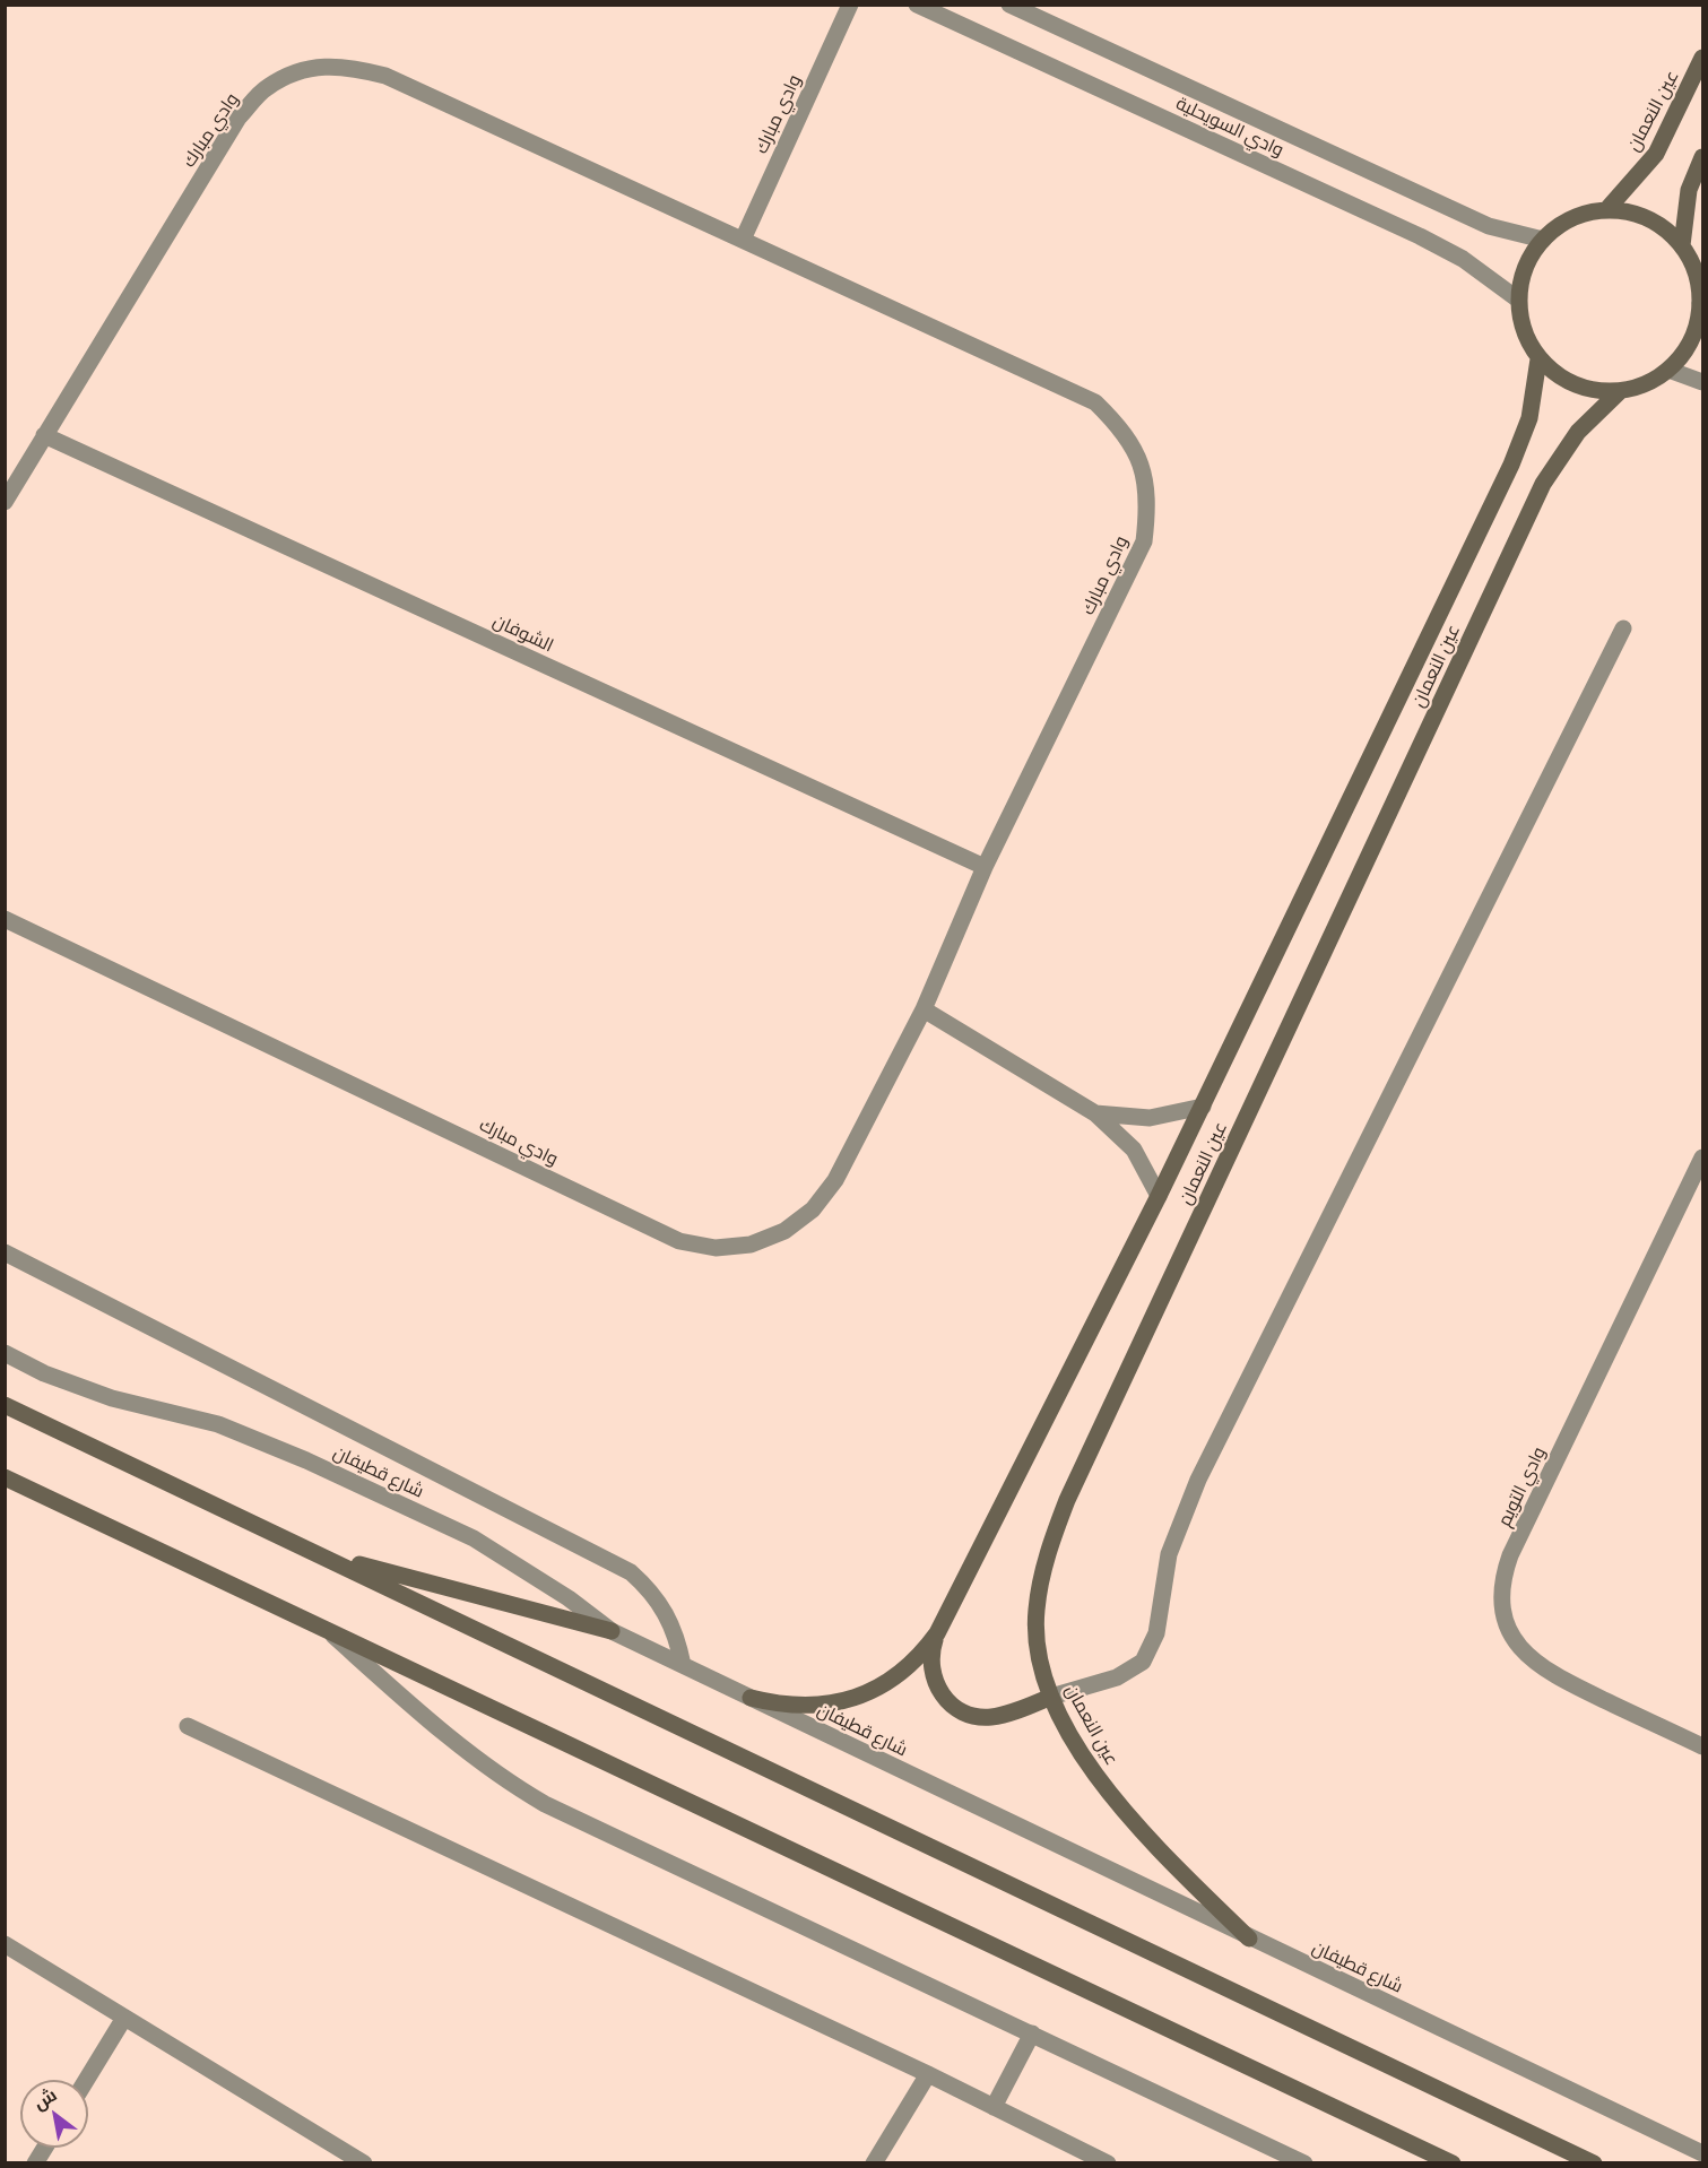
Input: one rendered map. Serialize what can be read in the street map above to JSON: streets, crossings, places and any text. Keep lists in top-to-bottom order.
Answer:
{
  "streets": {
    "street": [
      "عين النعمان",
      "وادي مبارك",
      "وادي السويحلية",
      "الشوفان",
      "شارع قطيفان",
      "وادي التويم"
    ]
  },
  "crossings": [
    ["عين النعمان", "وادي السويحلية"],
    ["عين النعمان", "شارع قطيفان"],
    ["وادي مبارك", "الشوفان"]
  ],
  "north": "top left"
}
